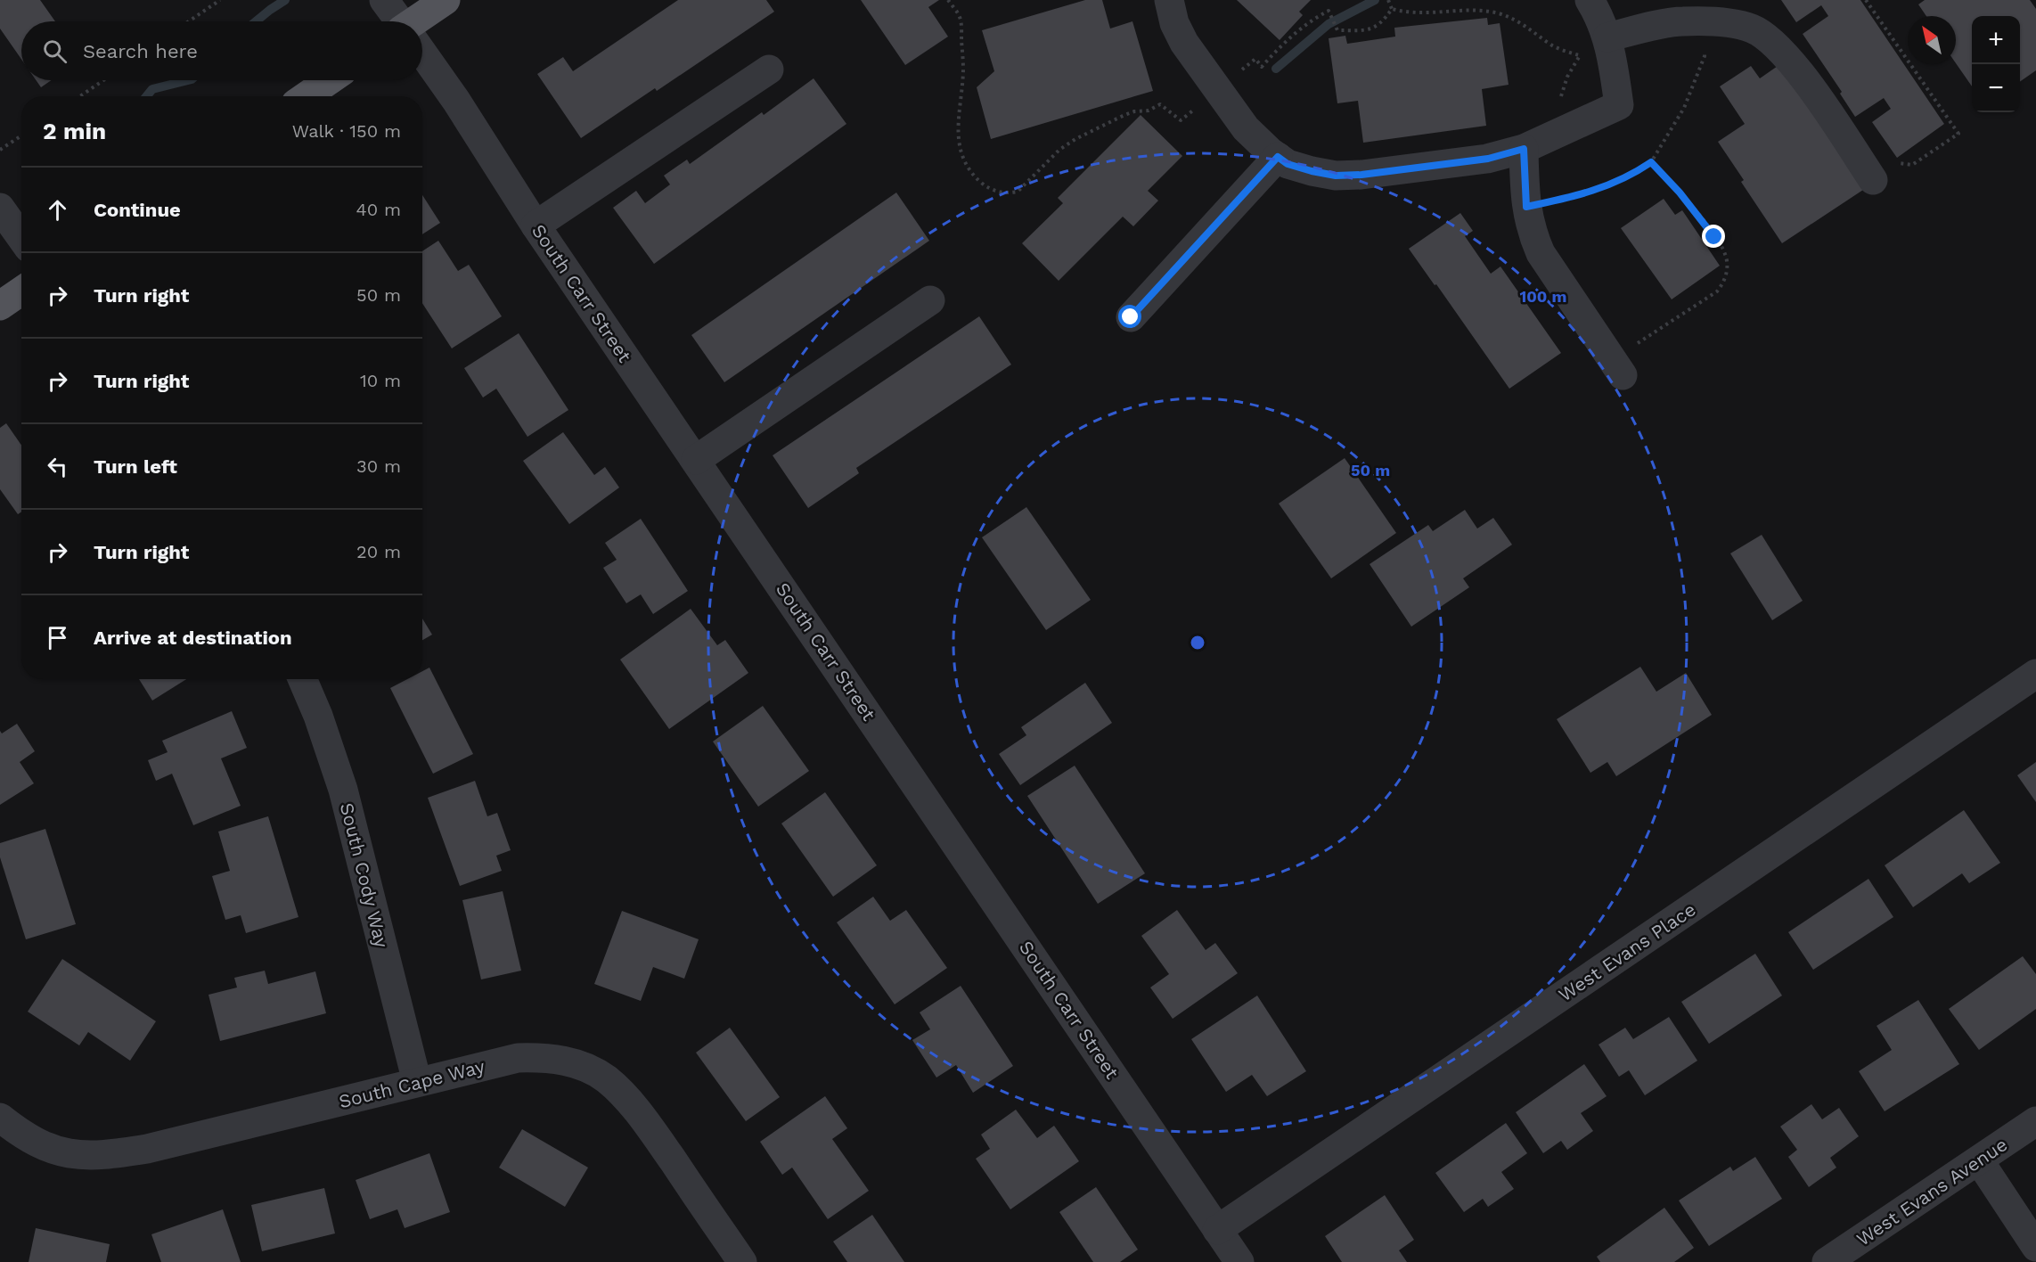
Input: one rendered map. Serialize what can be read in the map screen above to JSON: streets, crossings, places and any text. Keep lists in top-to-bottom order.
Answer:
{
  "streets": {
    "street": [
      "South Carr Street",
      "South Cody Way",
      "West Evans Place",
      "South Cape Way",
      "West Evans Avenue"
    ]
  },
  "crossings": [
    ["South Carr Street", "West Evans Place"],
    ["South Cody Way", "South Cape Way"]
  ],
  "north": "top left",
  "page": {
    "map_buttons": ["+", "−"],
    "search": "Search here",
    "heading": ["2 min", "Walk · 150 m"],
    "list": [
      ["Continue", "40 m"],
      ["Turn right", "50 m"],
      ["Turn right", "10 m"],
      ["Turn left", "30 m"],
      ["Turn right", "20 m"],
      "Arrive at destination"
    ]
  },
  "rings": ["100 m", "50 m"]
}
